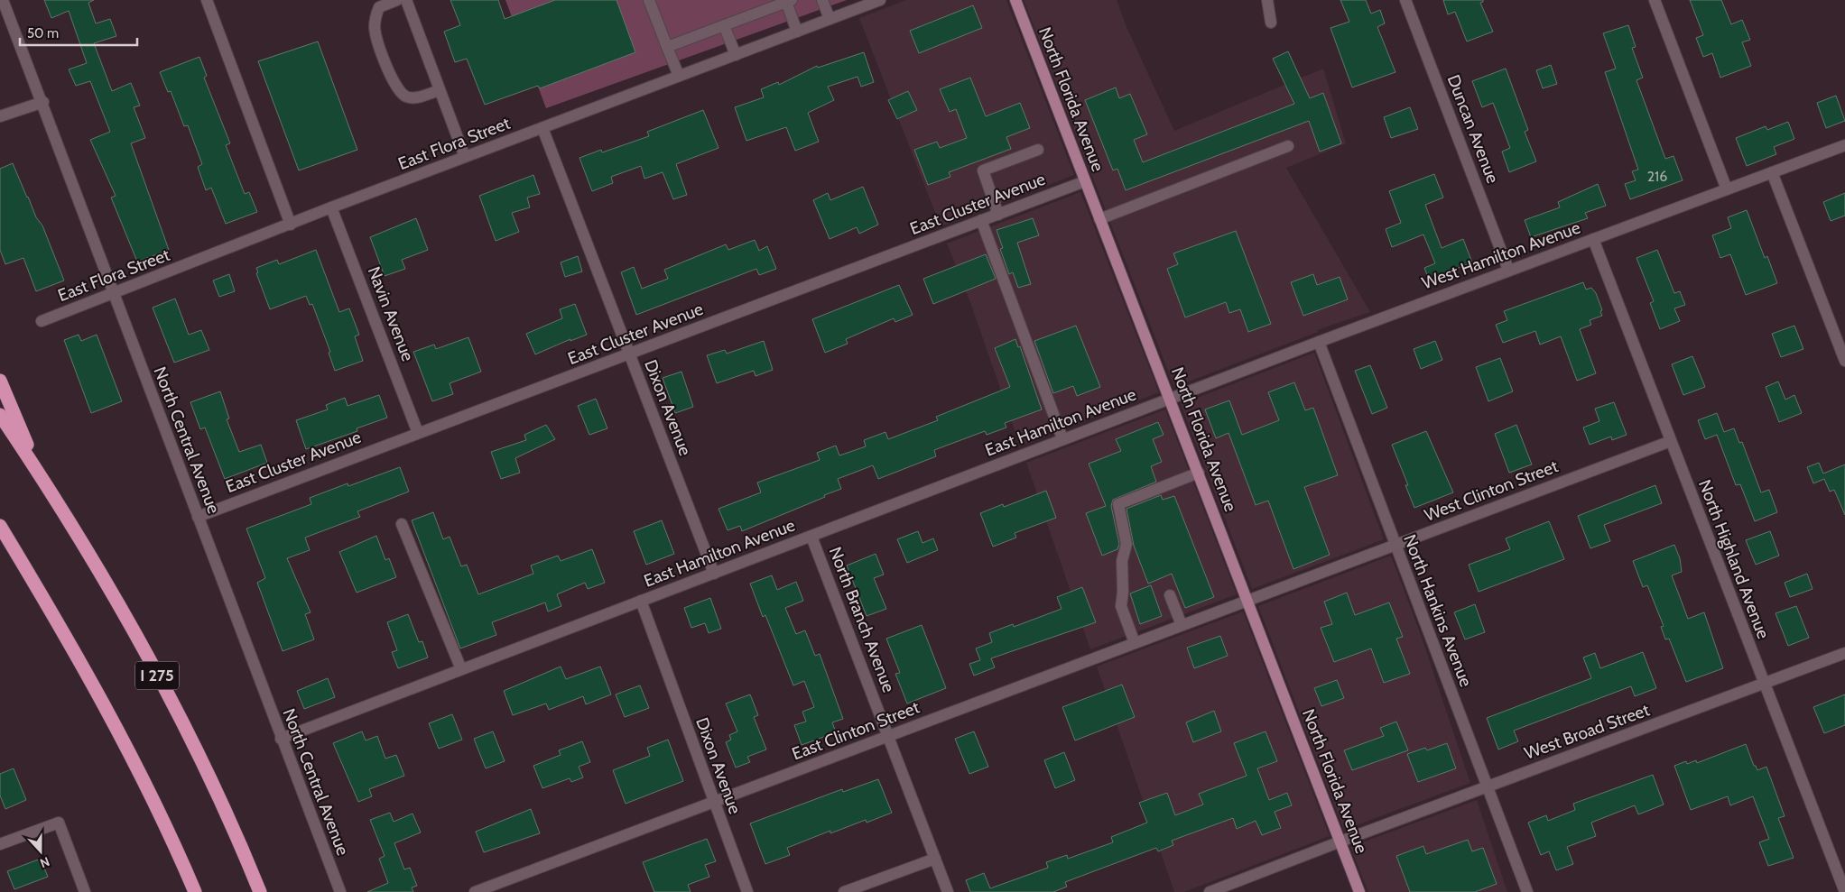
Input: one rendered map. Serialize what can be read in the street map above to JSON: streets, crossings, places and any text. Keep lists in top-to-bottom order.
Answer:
{
  "streets": {
    "highway": ["I 275"],
    "main road": ["North Florida Avenue"],
    "street": [
      "Duncan Avenue",
      "East Flora Street",
      "East Cluster Avenue",
      "West Hamilton Avenue",
      "Navin Avenue",
      "Dixon Avenue",
      "East Hamilton Avenue",
      "North Central Avenue",
      "West Clinton Street",
      "North Highland Avenue",
      "North Hankins Avenue",
      "North Branch Avenue",
      "East Clinton Street",
      "West Broad Street"
    ]
  },
  "crossings": [
    ["North Florida Avenue", "East Cluster Avenue"],
    ["North Florida Avenue", "West Hamilton Avenue"],
    ["North Florida Avenue", "East Hamilton Avenue"],
    ["North Florida Avenue", "West Clinton Street"],
    ["North Florida Avenue", "East Clinton Street"],
    ["North Florida Avenue", "West Broad Street"],
    ["Duncan Avenue", "West Hamilton Avenue"],
    ["East Flora Street", "Navin Avenue"],
    ["East Flora Street", "Dixon Avenue"],
    ["East Flora Street", "North Central Avenue"],
    ["East Cluster Avenue", "Navin Avenue"],
    ["East Cluster Avenue", "Dixon Avenue"],
    ["East Cluster Avenue", "North Central Avenue"],
    ["West Hamilton Avenue", "East Hamilton Avenue"],
    ["West Hamilton Avenue", "North Highland Avenue"],
    ["West Hamilton Avenue", "North Hankins Avenue"],
    ["Dixon Avenue", "East Hamilton Avenue"],
    ["Dixon Avenue", "East Clinton Street"],
    ["East Hamilton Avenue", "North Central Avenue"],
    ["East Hamilton Avenue", "North Branch Avenue"],
    ["West Clinton Street", "North Highland Avenue"],
    ["West Clinton Street", "North Hankins Avenue"],
    ["West Clinton Street", "East Clinton Street"],
    ["North Highland Avenue", "West Broad Street"],
    ["North Hankins Avenue", "West Broad Street"],
    ["North Branch Avenue", "East Clinton Street"]
  ],
  "house_numbers": ["216"],
  "scale_bar": "50 m",
  "north": "bottom"
}
